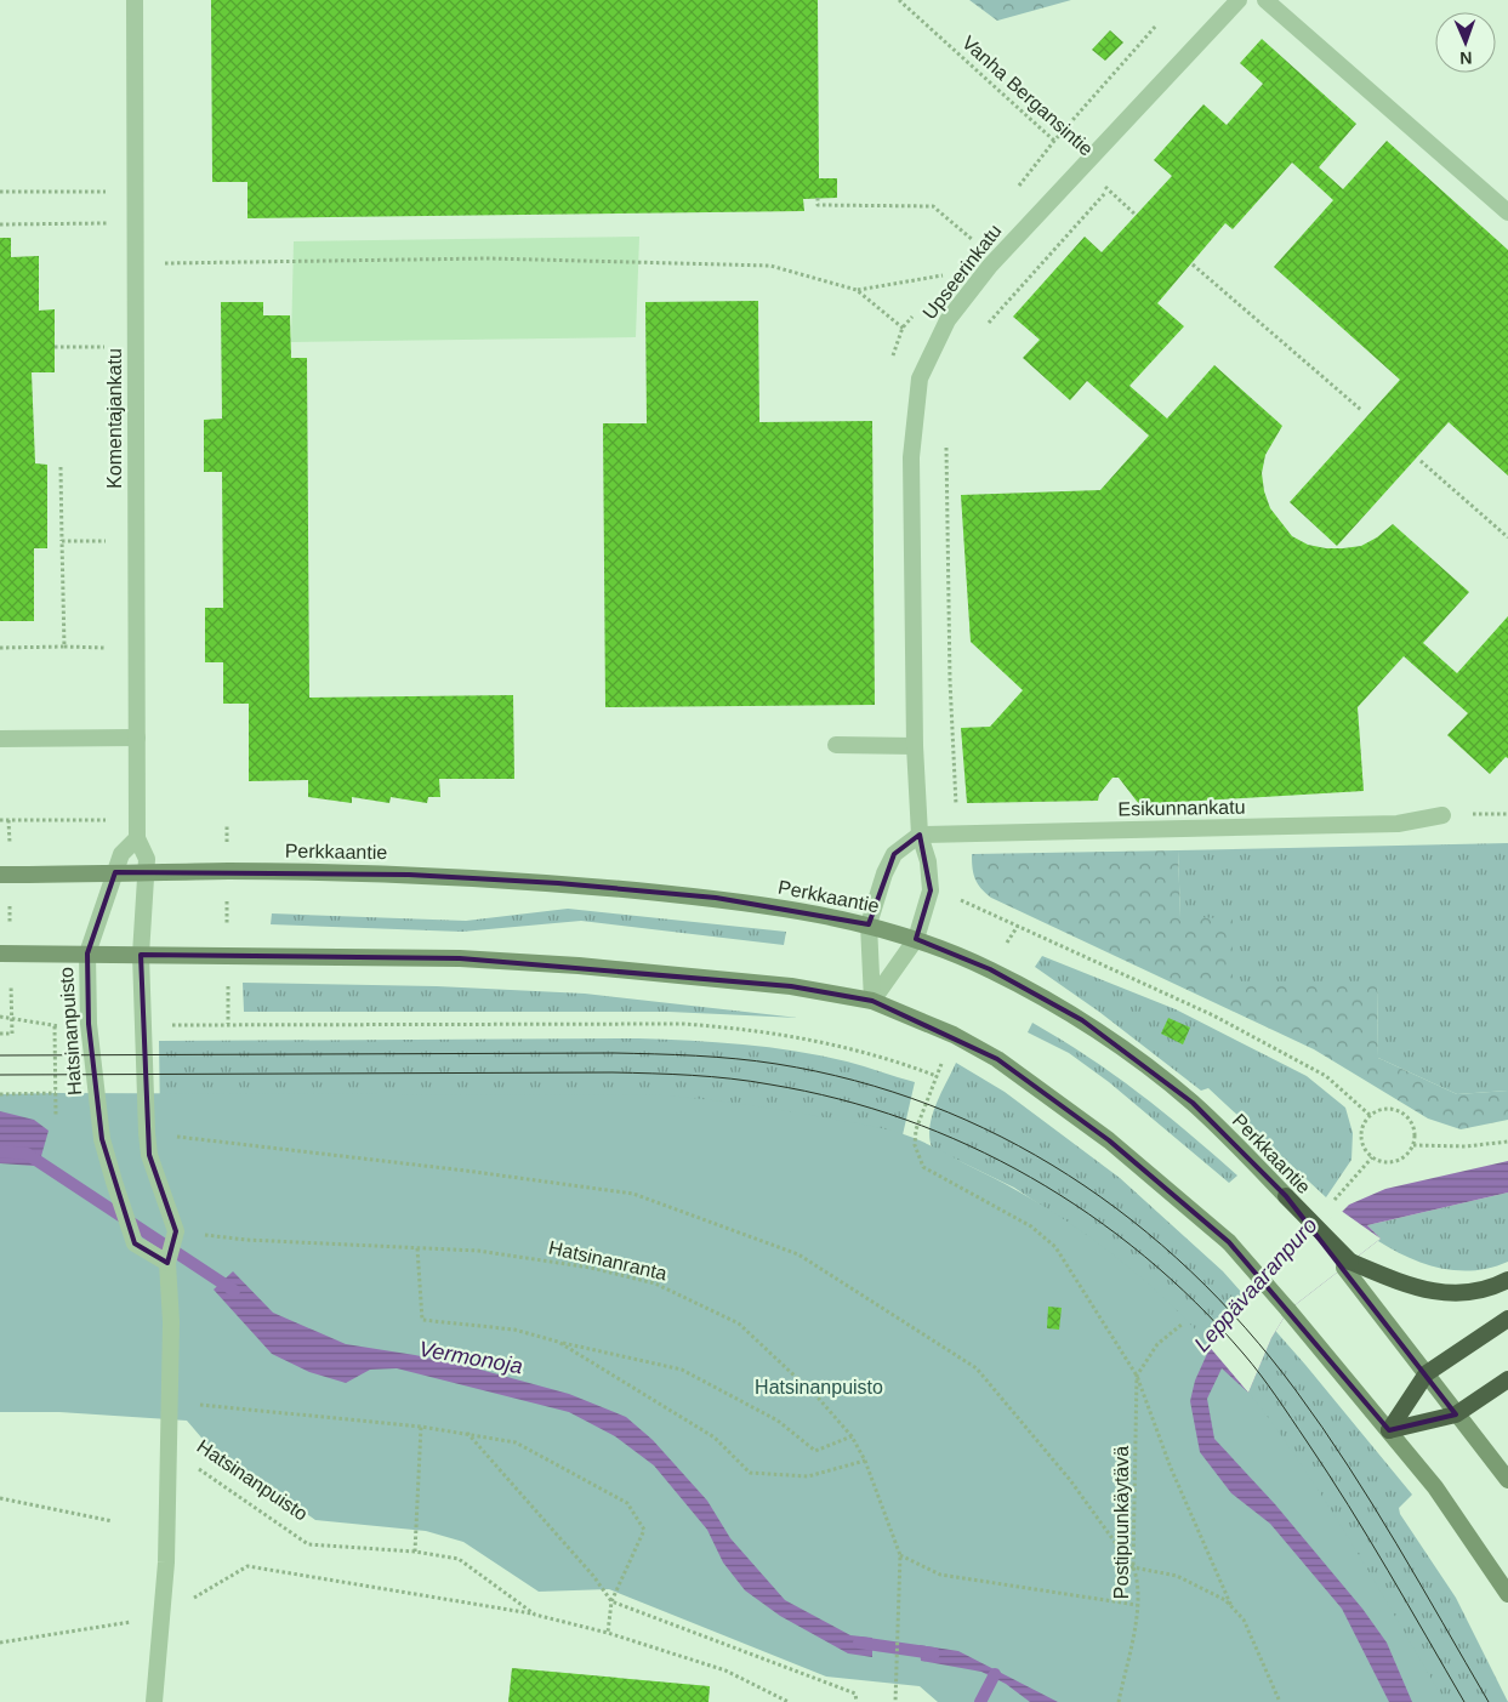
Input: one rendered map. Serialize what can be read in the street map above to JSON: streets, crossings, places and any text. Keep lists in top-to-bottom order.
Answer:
{
  "streets": {
    "main road": ["Perkkaantie"],
    "street": [
      "Upseerinkatu",
      "Komentajankatu",
      "Esikunnankatu",
      "Hatsinanpuisto"
    ],
    "path": ["Vanha Bergansintie", "Hatsinanranta", "Postipuunkäytävä"]
  },
  "crossings": [
    ["Vanha Bergansintie", "Upseerinkatu"],
    ["Upseerinkatu", "Esikunnankatu"],
    ["Upseerinkatu", "Perkkaantie"],
    ["Komentajankatu", "Perkkaantie"],
    ["Perkkaantie", "Hatsinanpuisto"],
    ["Hatsinanpuisto", "Hatsinanranta"]
  ],
  "water": ["Leppävaaranpuro", "Vermonoja"],
  "parks": ["Hatsinanpuisto"],
  "north": "bottom"
}
